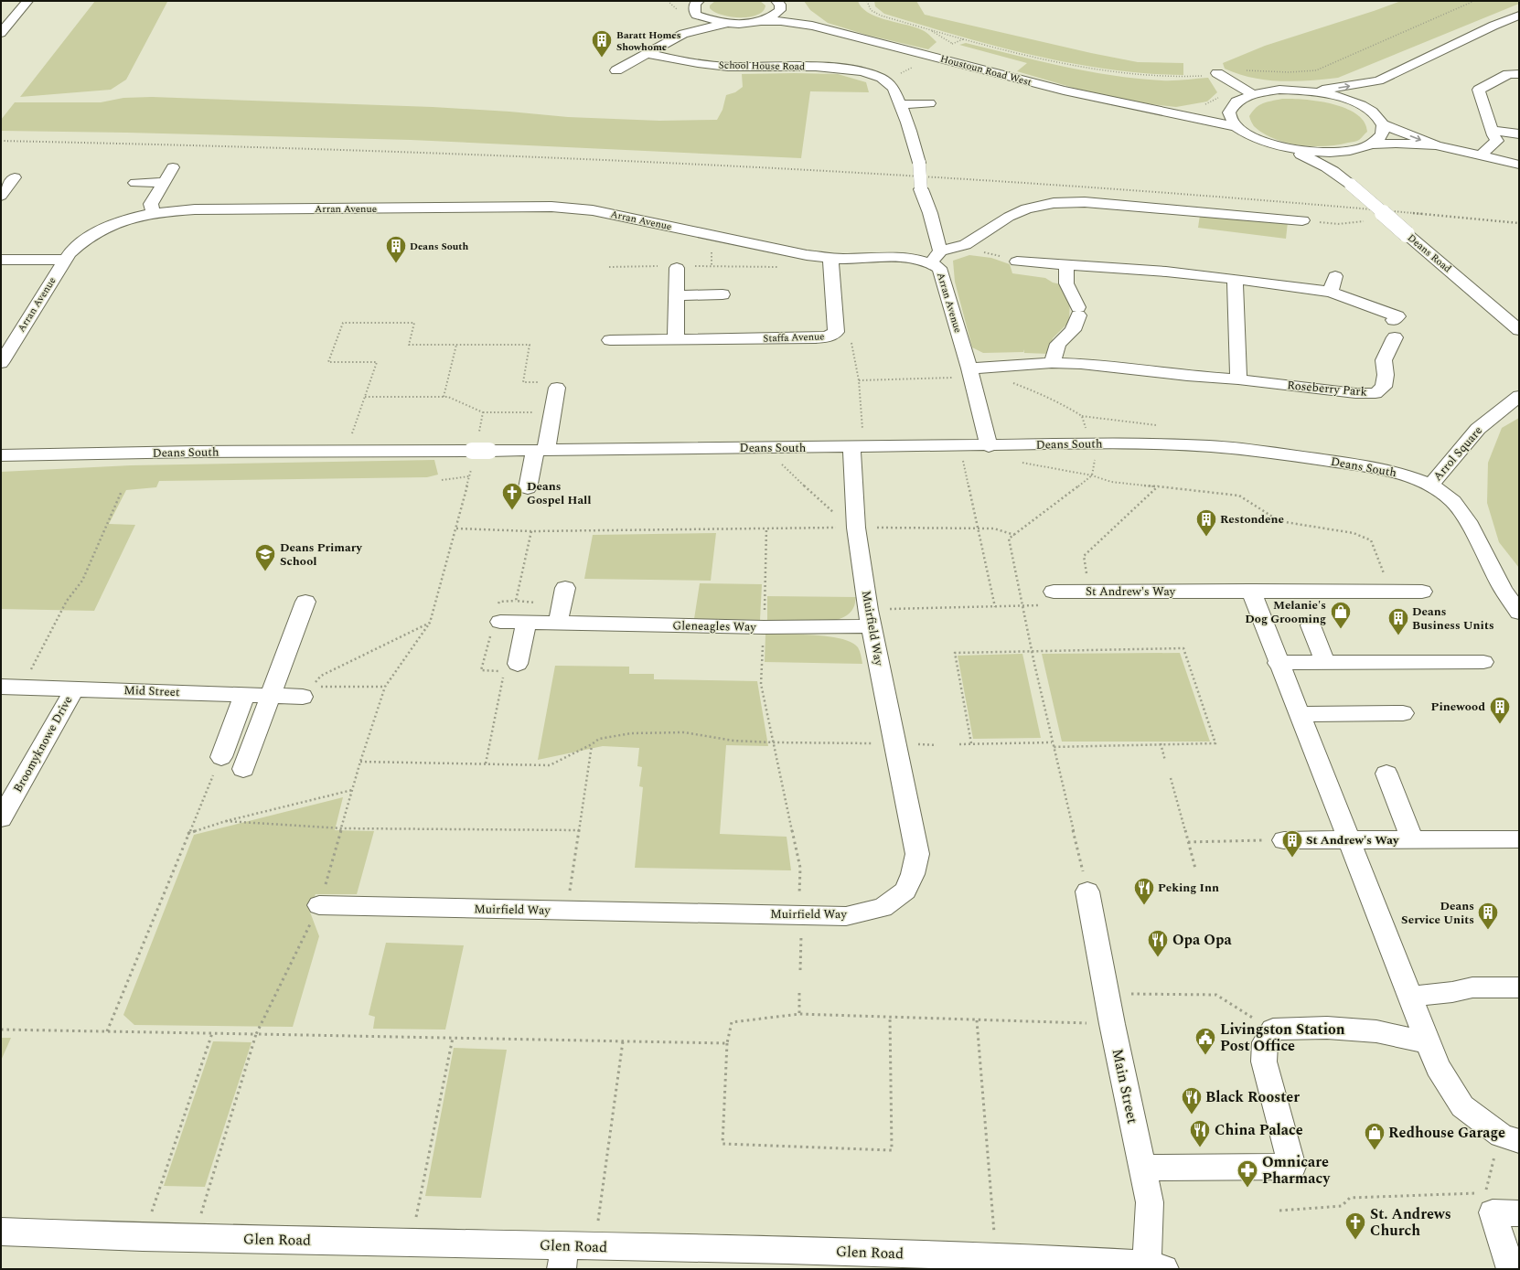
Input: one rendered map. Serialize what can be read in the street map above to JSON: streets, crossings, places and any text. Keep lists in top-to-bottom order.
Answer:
{
  "streets": {
    "street": [
      "School House Road",
      "Houstoun Road West",
      "Arran Avenue",
      "Deans Road",
      "Staffa Avenue",
      "Roseberry Park",
      "Deans South",
      "Arrol Square",
      "St Andrew's Way",
      "Gleneagles Way",
      "Muirfield Way",
      "Mid Street",
      "Broomyknowe Drive",
      "Main Street",
      "Glen Road"
    ]
  },
  "crossings": [
    ["School House Road", "Arran Avenue"],
    ["Arran Avenue", "Staffa Avenue"],
    ["Arran Avenue", "Roseberry Park"],
    ["Arran Avenue", "Deans South"],
    ["Deans South", "Arrol Square"],
    ["Deans South", "Muirfield Way"],
    ["Gleneagles Way", "Muirfield Way"],
    ["Mid Street", "Broomyknowe Drive"],
    ["Main Street", "Glen Road"]
  ],
  "places": {
    "building": [
      "Baratt Homes Showhome",
      "Deans South",
      "Restondene",
      "Deans Business Units",
      "Pinewood",
      "St Andrew's Way",
      "Deans Service Units"
    ],
    "church": ["Deans Gospel Hall", "St. Andrews Church"],
    "school or university": ["Deans Primary School"],
    "shop": ["Melanie's Dog Grooming", "Redhouse Garage"],
    "restaurant": [
      "Peking Inn",
      "Opa Opa",
      "Black Rooster",
      "China Palace"
    ],
    "public building": ["Livingston Station Post Office"],
    "pharmacy": ["Omnicare Pharmacy"]
  }
}
